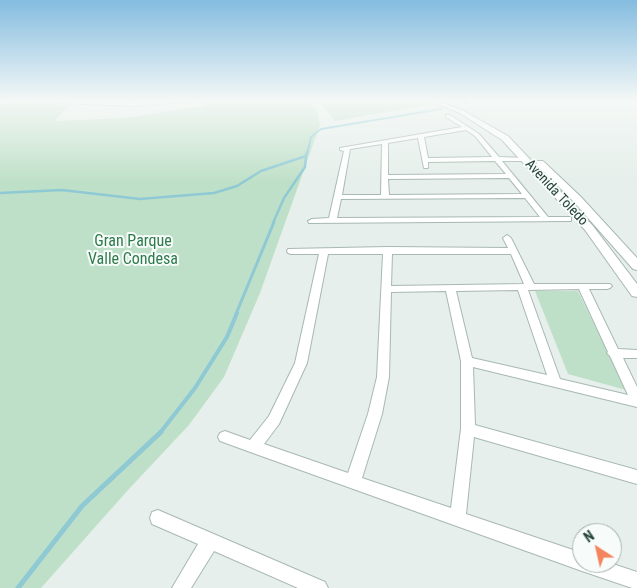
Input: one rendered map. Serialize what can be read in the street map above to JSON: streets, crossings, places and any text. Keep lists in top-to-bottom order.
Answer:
{
  "streets": {
    "street": ["Avenida Toledo"]
  },
  "parks": ["Gran Parque Valle Condesa"],
  "north": "top left"
}
